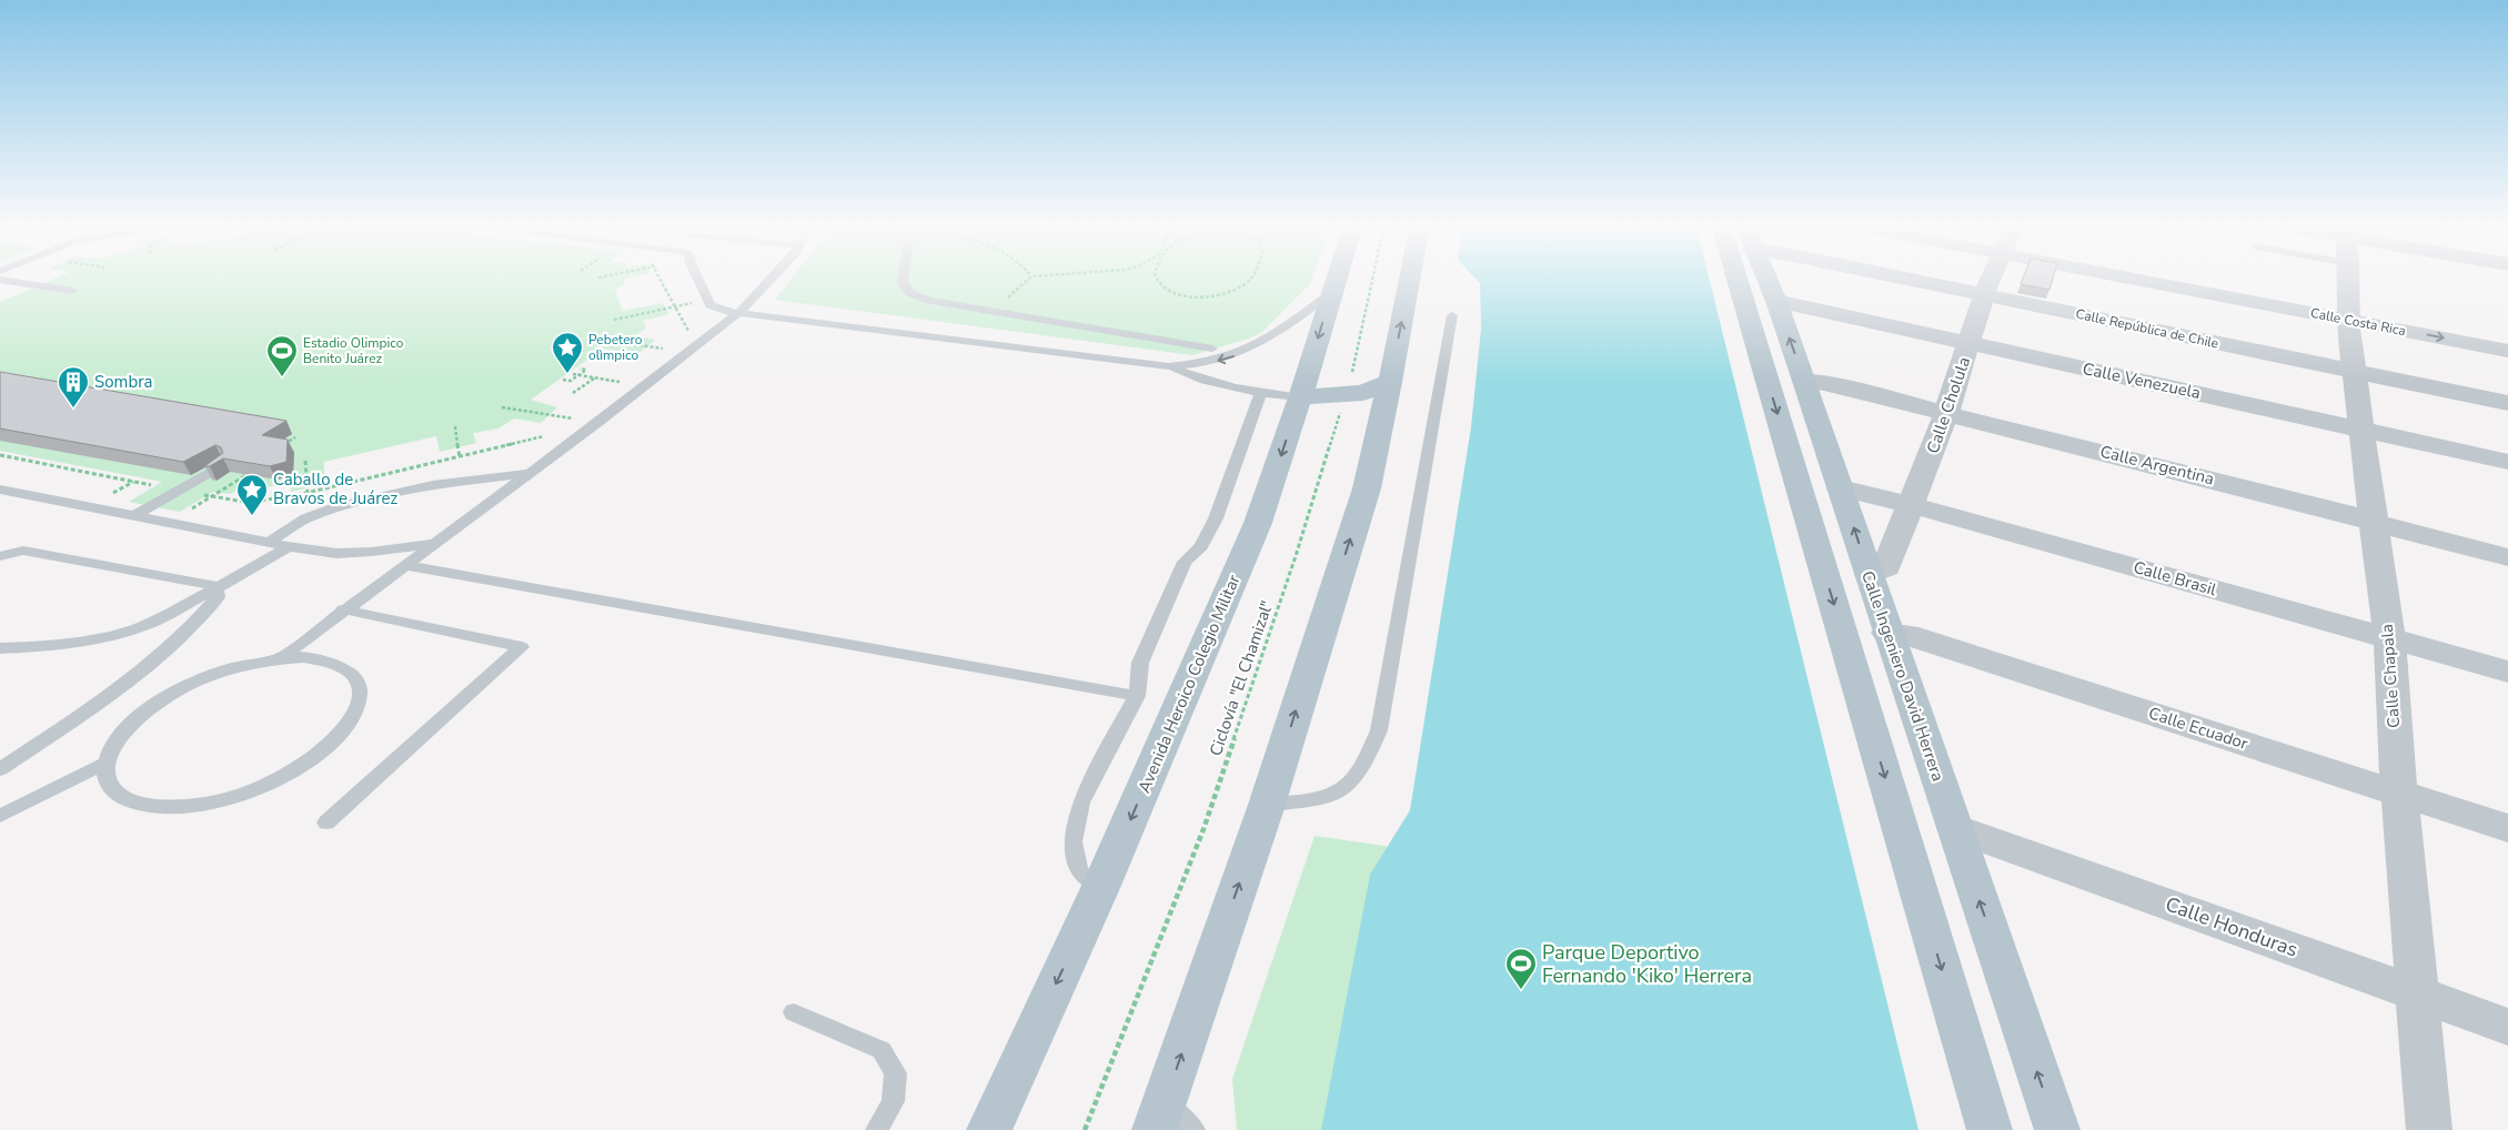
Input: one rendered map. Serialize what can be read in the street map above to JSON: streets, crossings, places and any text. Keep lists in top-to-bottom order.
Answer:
{
  "streets": {
    "main road": ["Calle Ingeniero David Herrera", "Avenida Heroico Colegio Militar"],
    "street": [
      "Calle Costa Rica",
      "Calle República de Chile",
      "Calle Venezuela",
      "Calle Cholula",
      "Calle Argentina",
      "Calle Brasil",
      "Calle Chapala",
      "Calle Ecuador",
      "Calle Honduras"
    ],
    "path": ["Ciclovía \"El Chamizal\""]
  },
  "crossings": [
    ["Calle Costa Rica", "Calle Chapala"],
    ["Calle República de Chile", "Calle Cholula"],
    ["Calle República de Chile", "Calle Chapala"],
    ["Calle Venezuela", "Calle Cholula"],
    ["Calle Venezuela", "Calle Ingeniero David Herrera"],
    ["Calle Venezuela", "Calle Chapala"],
    ["Calle Cholula", "Calle Argentina"],
    ["Calle Cholula", "Calle Brasil"],
    ["Calle Cholula", "Calle Ingeniero David Herrera"],
    ["Calle Argentina", "Calle Ingeniero David Herrera"],
    ["Calle Argentina", "Calle Chapala"],
    ["Calle Brasil", "Calle Ingeniero David Herrera"],
    ["Calle Brasil", "Calle Chapala"],
    ["Calle Ingeniero David Herrera", "Calle Ecuador"],
    ["Calle Ingeniero David Herrera", "Calle Honduras"],
    ["Calle Chapala", "Calle Ecuador"],
    ["Calle Chapala", "Calle Honduras"]
  ],
  "one_way": ["Calle Costa Rica"],
  "places": {
    "place": ["Pebetero olìmpico", "Caballo de Bravos de Juárez"],
    "sports": ["Estadio Olimpico Benito Juárez", "Parque Deportivo Fernando 'Kiko' Herrera"],
    "building": ["Sombra"]
  }
}
